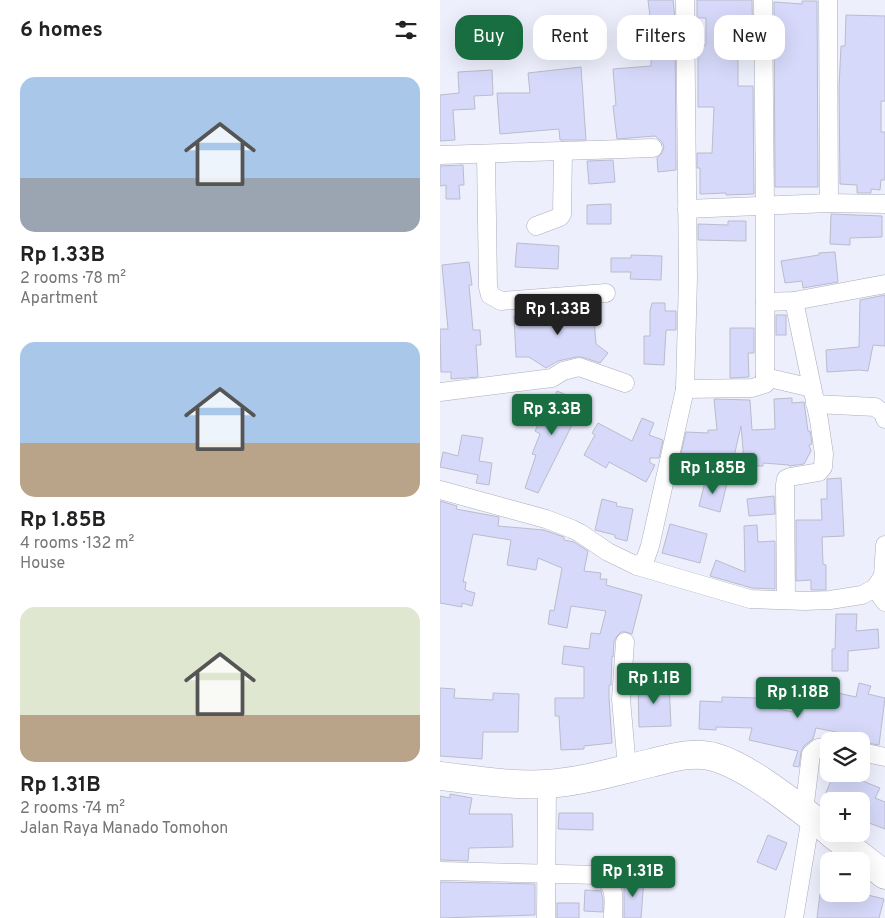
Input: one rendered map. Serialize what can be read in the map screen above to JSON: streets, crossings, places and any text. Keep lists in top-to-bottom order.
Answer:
{
  "page": {
    "heading": "6 homes",
    "chip": [
      "Buy",
      "Rent",
      "Filters",
      "New"
    ],
    "list": [
      {
        "name": "Rp 1.33B",
        "note": "2 rooms · 78 m² · Apartment"
      },
      {
        "name": "Rp 1.85B",
        "note": "4 rooms · 132 m² · House"
      },
      {
        "name": "Rp 1.31B",
        "note": "2 rooms · 74 m² · Jalan Raya Manado Tomohon"
      }
    ],
    "price": [
      "Rp 1.33B",
      "Rp 3.3B",
      "Rp 1.85B",
      "Rp 1.1B",
      "Rp 1.18B",
      "Rp 1.31B"
    ],
    "map_buttons": ["+", "−"]
  }
}
